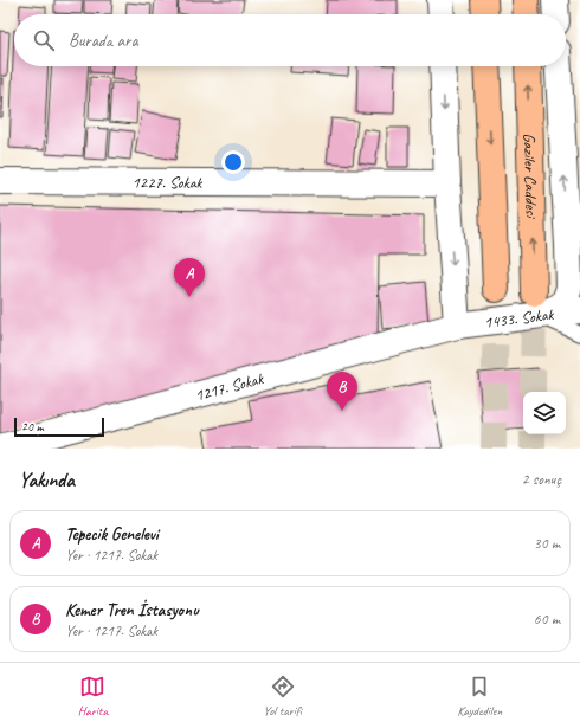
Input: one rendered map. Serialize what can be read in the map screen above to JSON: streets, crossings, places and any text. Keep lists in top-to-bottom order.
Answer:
{
  "streets": {
    "main road": ["Gaziler Caddesi"],
    "street": ["1227. Sokak", "1433. Sokak", "1217. Sokak"]
  },
  "crossings": [
    ["Gaziler Caddesi", "1433. Sokak"],
    ["1433. Sokak", "1217. Sokak"]
  ],
  "scale_bar": "20 m",
  "page": {
    "search": "Burada ara",
    "pins": ["A", "B"],
    "scale": "20 m",
    "heading": ["Yakında", "2 sonuç"],
    "list": [
      {
        "mark": "A",
        "name": "Tepecik Genelevi",
        "note": "Yer · 1217. Sokak",
        "value": "30 m"
      },
      {
        "mark": "B",
        "name": "Kemer Tren İstasyonu",
        "note": "Yer · 1217. Sokak",
        "value": "60 m"
      }
    ],
    "nav": ["Harita", "Yol tarifi", "Kaydedilen"]
  }
}
